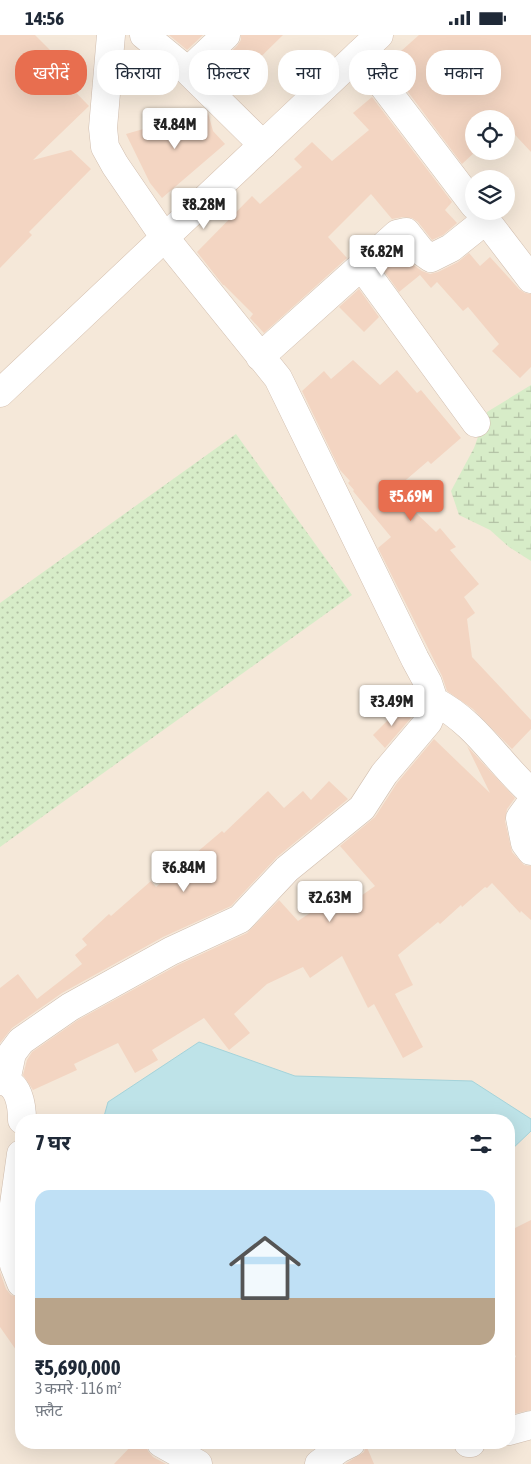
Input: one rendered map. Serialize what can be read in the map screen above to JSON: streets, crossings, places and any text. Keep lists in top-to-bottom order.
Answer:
{
  "page": {
    "status": "14:56",
    "chip": [
      "खरीदें",
      "किराया",
      "फ़िल्टर",
      "नया",
      "फ़्लैट",
      "मकान"
    ],
    "price": [
      "₹4.84M",
      "₹8.28M",
      "₹6.82M",
      "₹5.69M",
      "₹3.49M",
      "₹6.84M",
      "₹2.63M"
    ],
    "heading": "7 घर",
    "list": [
      {
        "name": "₹5,690,000",
        "note": "3 कमरे · 116 m² · फ़्लैट"
      }
    ]
  }
}
